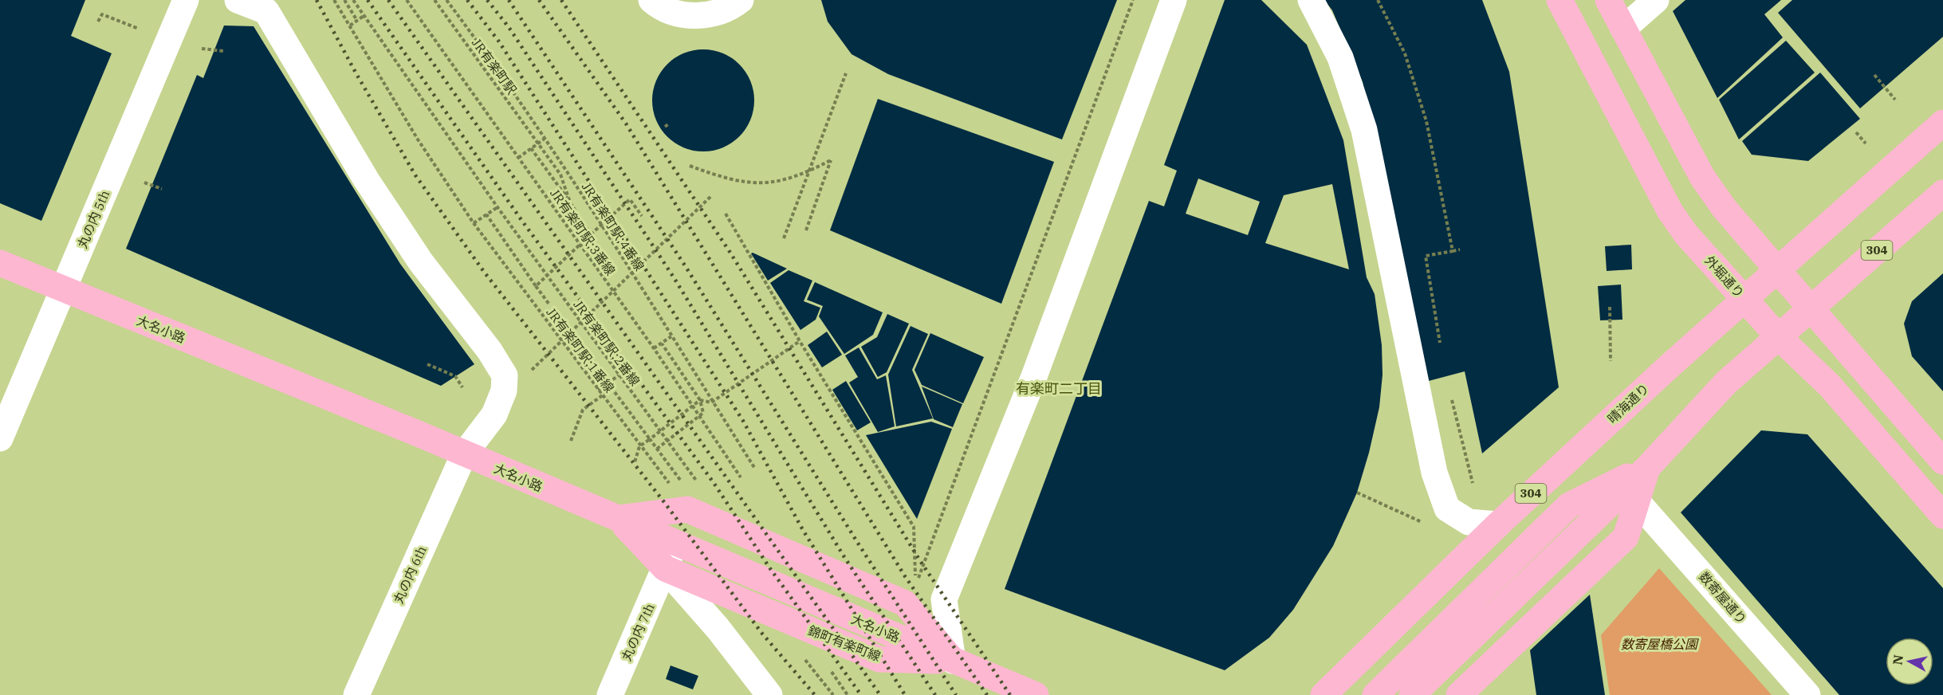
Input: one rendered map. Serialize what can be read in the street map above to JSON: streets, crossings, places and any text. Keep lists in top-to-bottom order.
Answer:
{
  "streets": {
    "main road": [
      "304",
      "外堀通り",
      "大名小路",
      "晴海通り",
      "錦町有楽町線"
    ],
    "street": [
      "丸の内 5th",
      "丸の内 6th",
      "数寄屋通り",
      "丸の内 7th"
    ],
    "path": [
      "JR有楽町駅",
      "JR有楽町駅;4番線",
      "JR有楽町駅;3番線",
      "JR有楽町駅;2番線",
      "JR有楽町駅;1番線"
    ]
  },
  "crossings": [
    ["丸の内 5th", "大名小路"],
    ["304", "外堀通り"],
    ["304", "数寄屋通り"],
    ["外堀通り", "晴海通り"],
    ["大名小路", "丸の内 6th"],
    ["大名小路", "丸の内 7th"],
    ["大名小路", "錦町有楽町線"],
    ["丸の内 7th", "錦町有楽町線"]
  ],
  "districts": ["有楽町二丁目"],
  "parks": ["数寄屋橋公園"],
  "north": "left"
}
